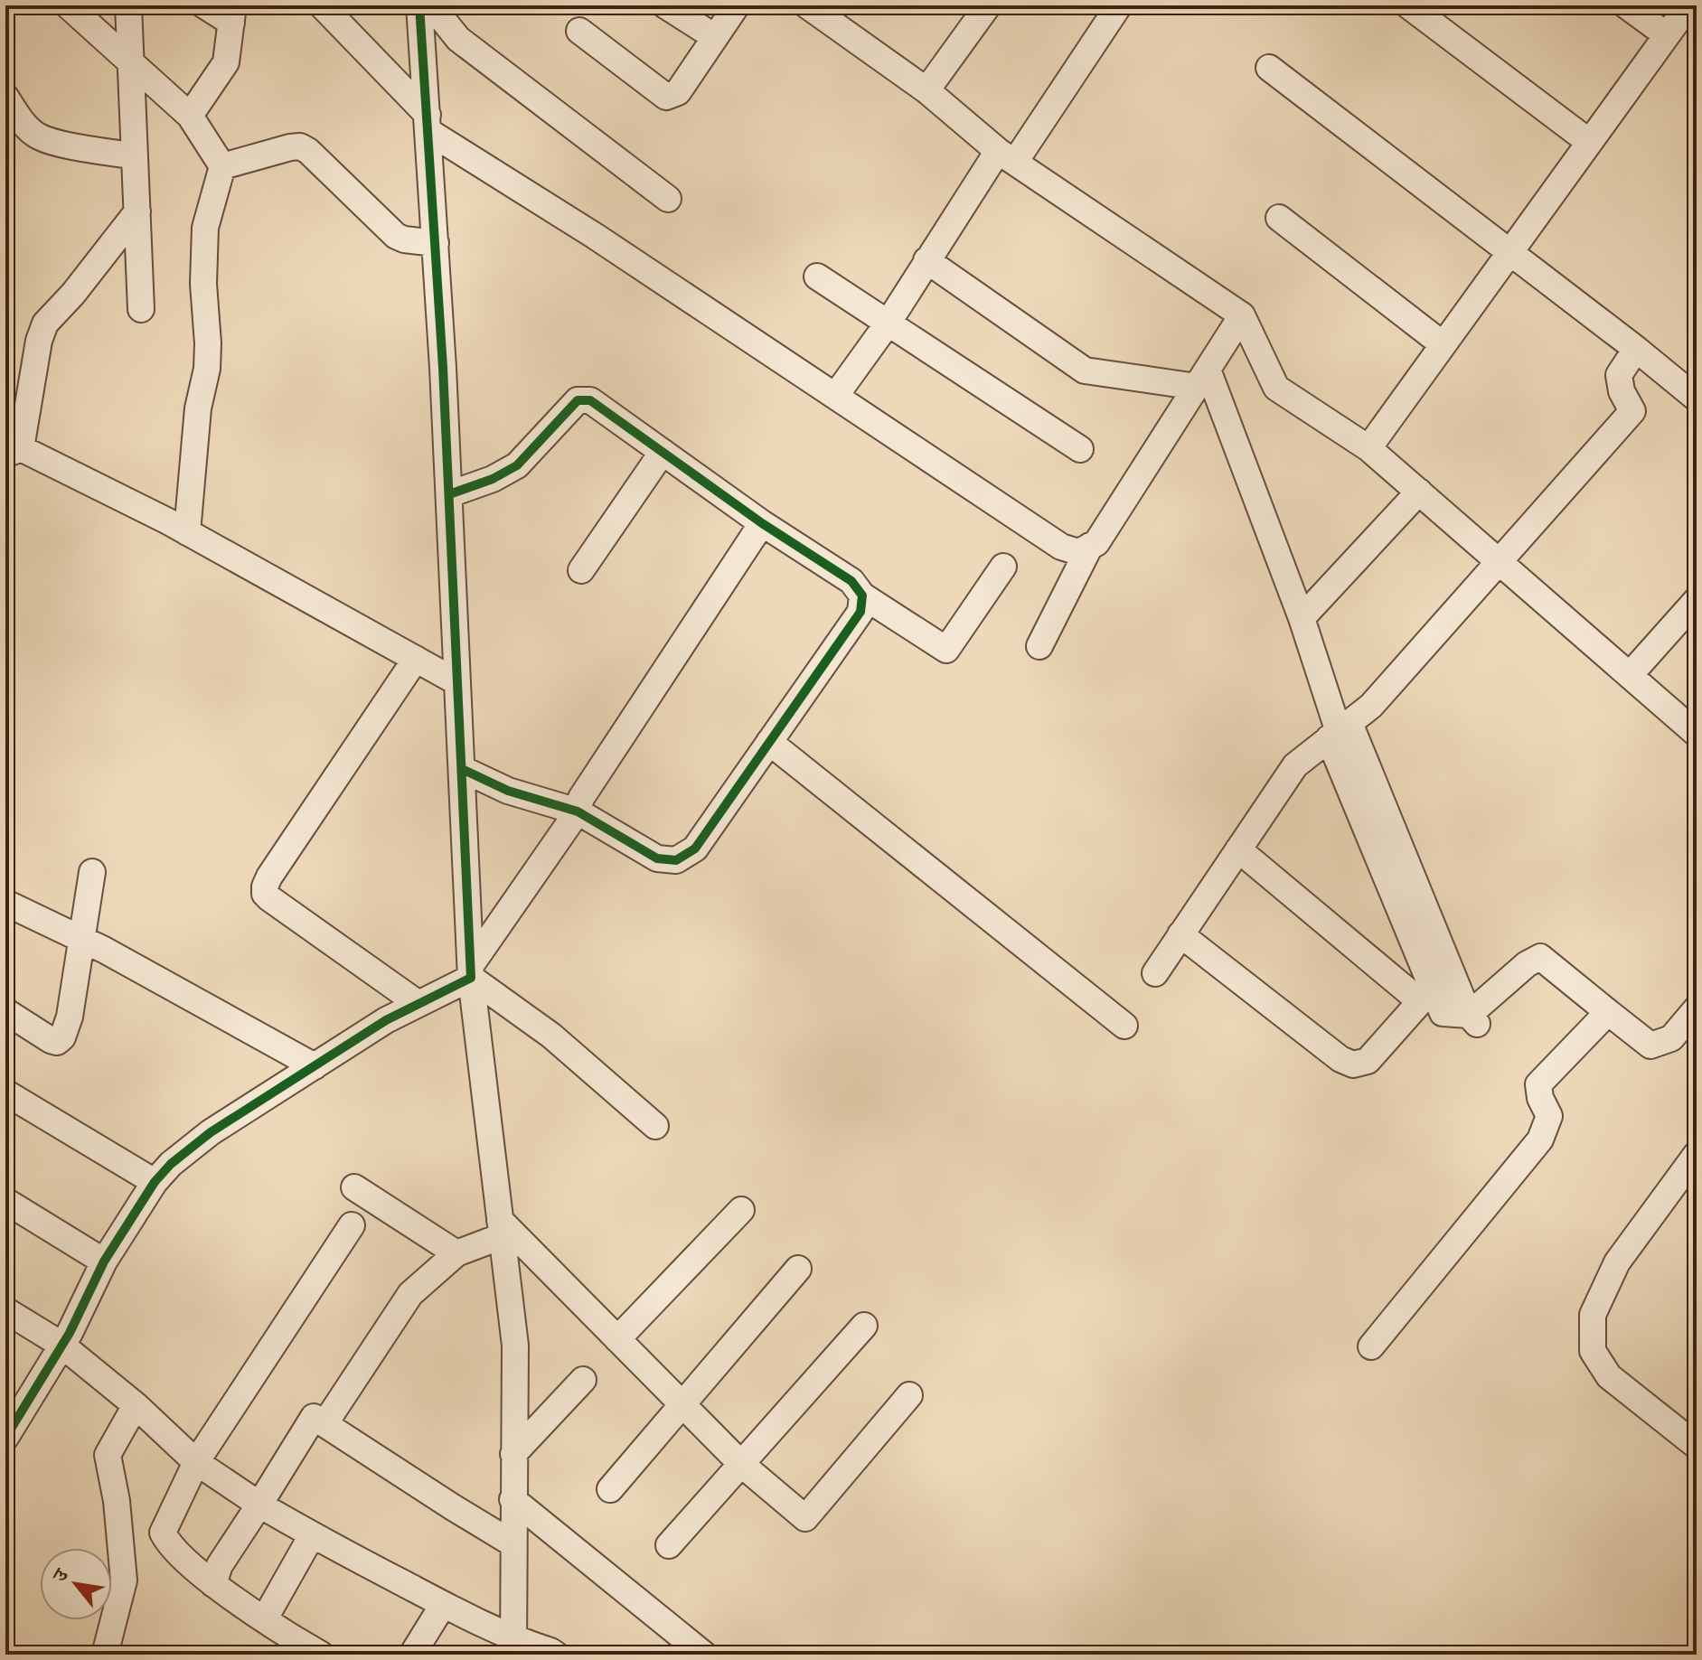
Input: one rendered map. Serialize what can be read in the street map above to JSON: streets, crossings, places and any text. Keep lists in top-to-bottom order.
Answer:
{
  "north": "top left"
}
